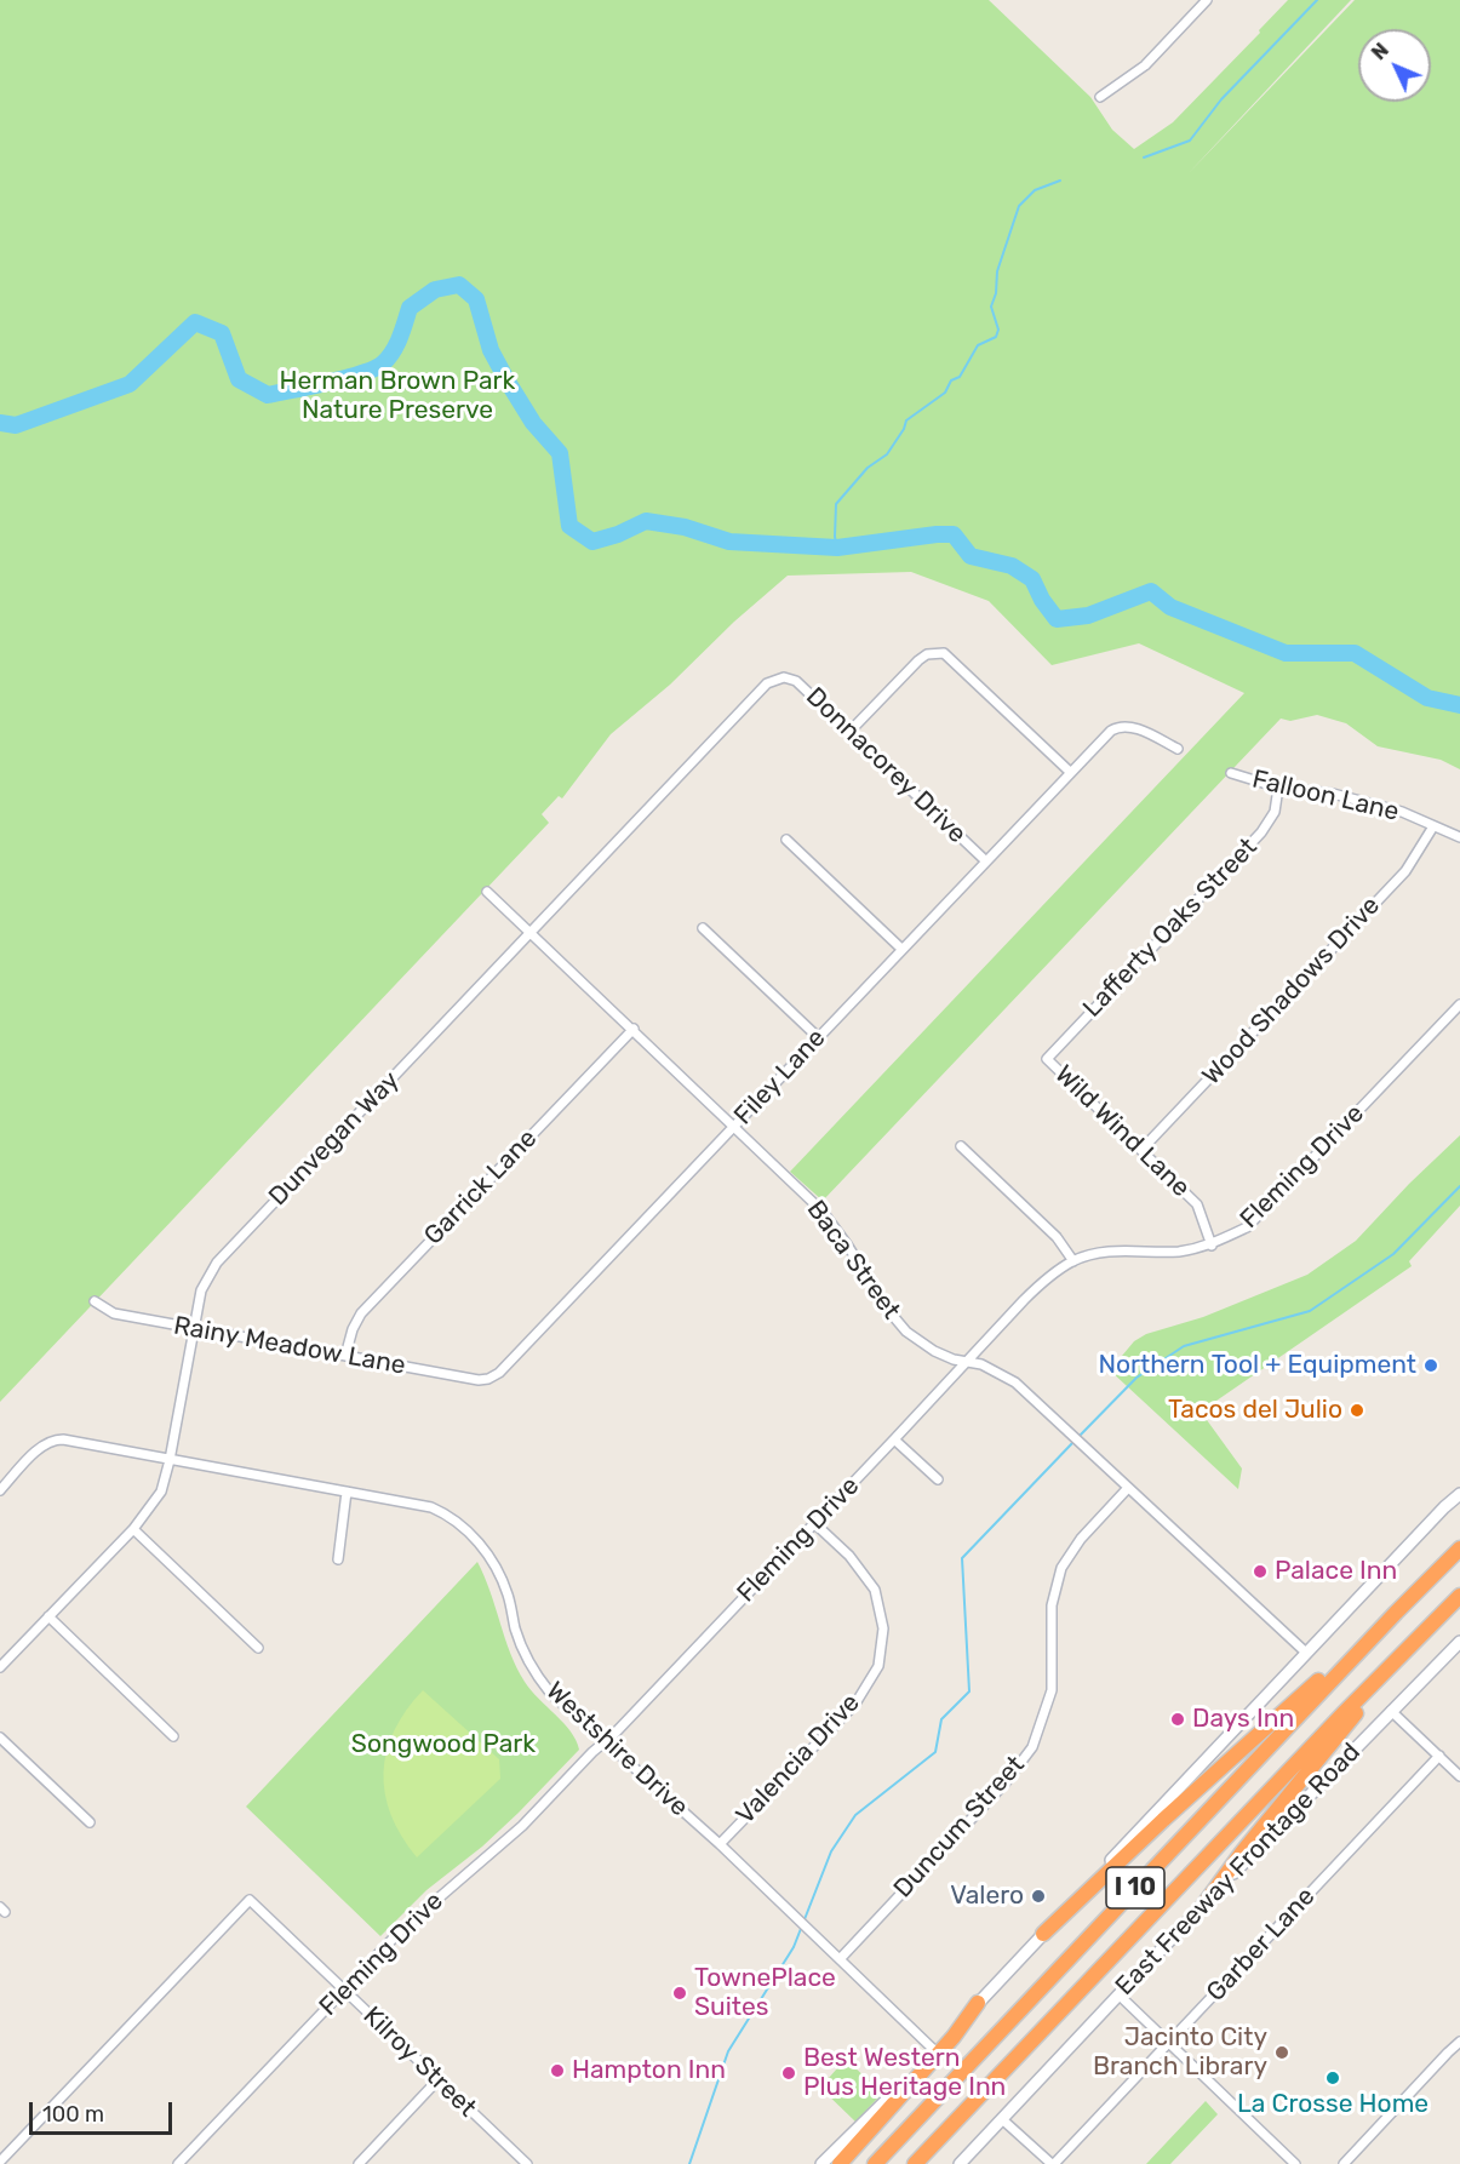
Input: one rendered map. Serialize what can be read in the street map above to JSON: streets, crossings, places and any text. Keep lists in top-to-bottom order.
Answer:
{
  "streets": {
    "highway": ["I 10"],
    "main road": ["East Freeway Frontage Road"],
    "street": [
      "Donnacorey Drive",
      "Falloon Lane",
      "Lafferty Oaks Street",
      "Wood Shadows Drive",
      "Filey Lane",
      "Wild Wind Lane",
      "Dunvegan Way",
      "Fleming Drive",
      "Garrick Lane",
      "Baca Street",
      "Rainy Meadow Lane",
      "Westshire Drive",
      "Valencia Drive",
      "Duncum Street",
      "Garber Lane",
      "Kilroy Street"
    ]
  },
  "crossings": [
    ["Donnacorey Drive", "Filey Lane"],
    ["Donnacorey Drive", "Dunvegan Way"],
    ["Falloon Lane", "Lafferty Oaks Street"],
    ["Falloon Lane", "Wood Shadows Drive"],
    ["Lafferty Oaks Street", "Wild Wind Lane"],
    ["Wood Shadows Drive", "Wild Wind Lane"],
    ["Filey Lane", "Baca Street"],
    ["Filey Lane", "Rainy Meadow Lane"],
    ["Wild Wind Lane", "Fleming Drive"],
    ["Dunvegan Way", "Baca Street"],
    ["Dunvegan Way", "Rainy Meadow Lane"],
    ["Dunvegan Way", "Westshire Drive"],
    ["Fleming Drive", "Baca Street"],
    ["Fleming Drive", "Westshire Drive"],
    ["Fleming Drive", "Valencia Drive"],
    ["Fleming Drive", "Kilroy Street"],
    ["Garrick Lane", "Baca Street"],
    ["Garrick Lane", "Rainy Meadow Lane"],
    ["Baca Street", "Duncum Street"],
    ["Westshire Drive", "Valencia Drive"],
    ["Westshire Drive", "Duncum Street"]
  ],
  "parks": ["Herman Brown Park Nature Preserve", "Songwood Park"],
  "places": [
    "Northern Tool + Equipment",
    "Tacos del Julio",
    "Palace Inn",
    "Days Inn",
    "Valero",
    "TownePlace Suites",
    "Jacinto City Branch Library",
    "Hampton Inn",
    "Best Western Plus Heritage Inn",
    "La Crosse Home"
  ],
  "scale_bar": "100 m",
  "north": "top left"
}
